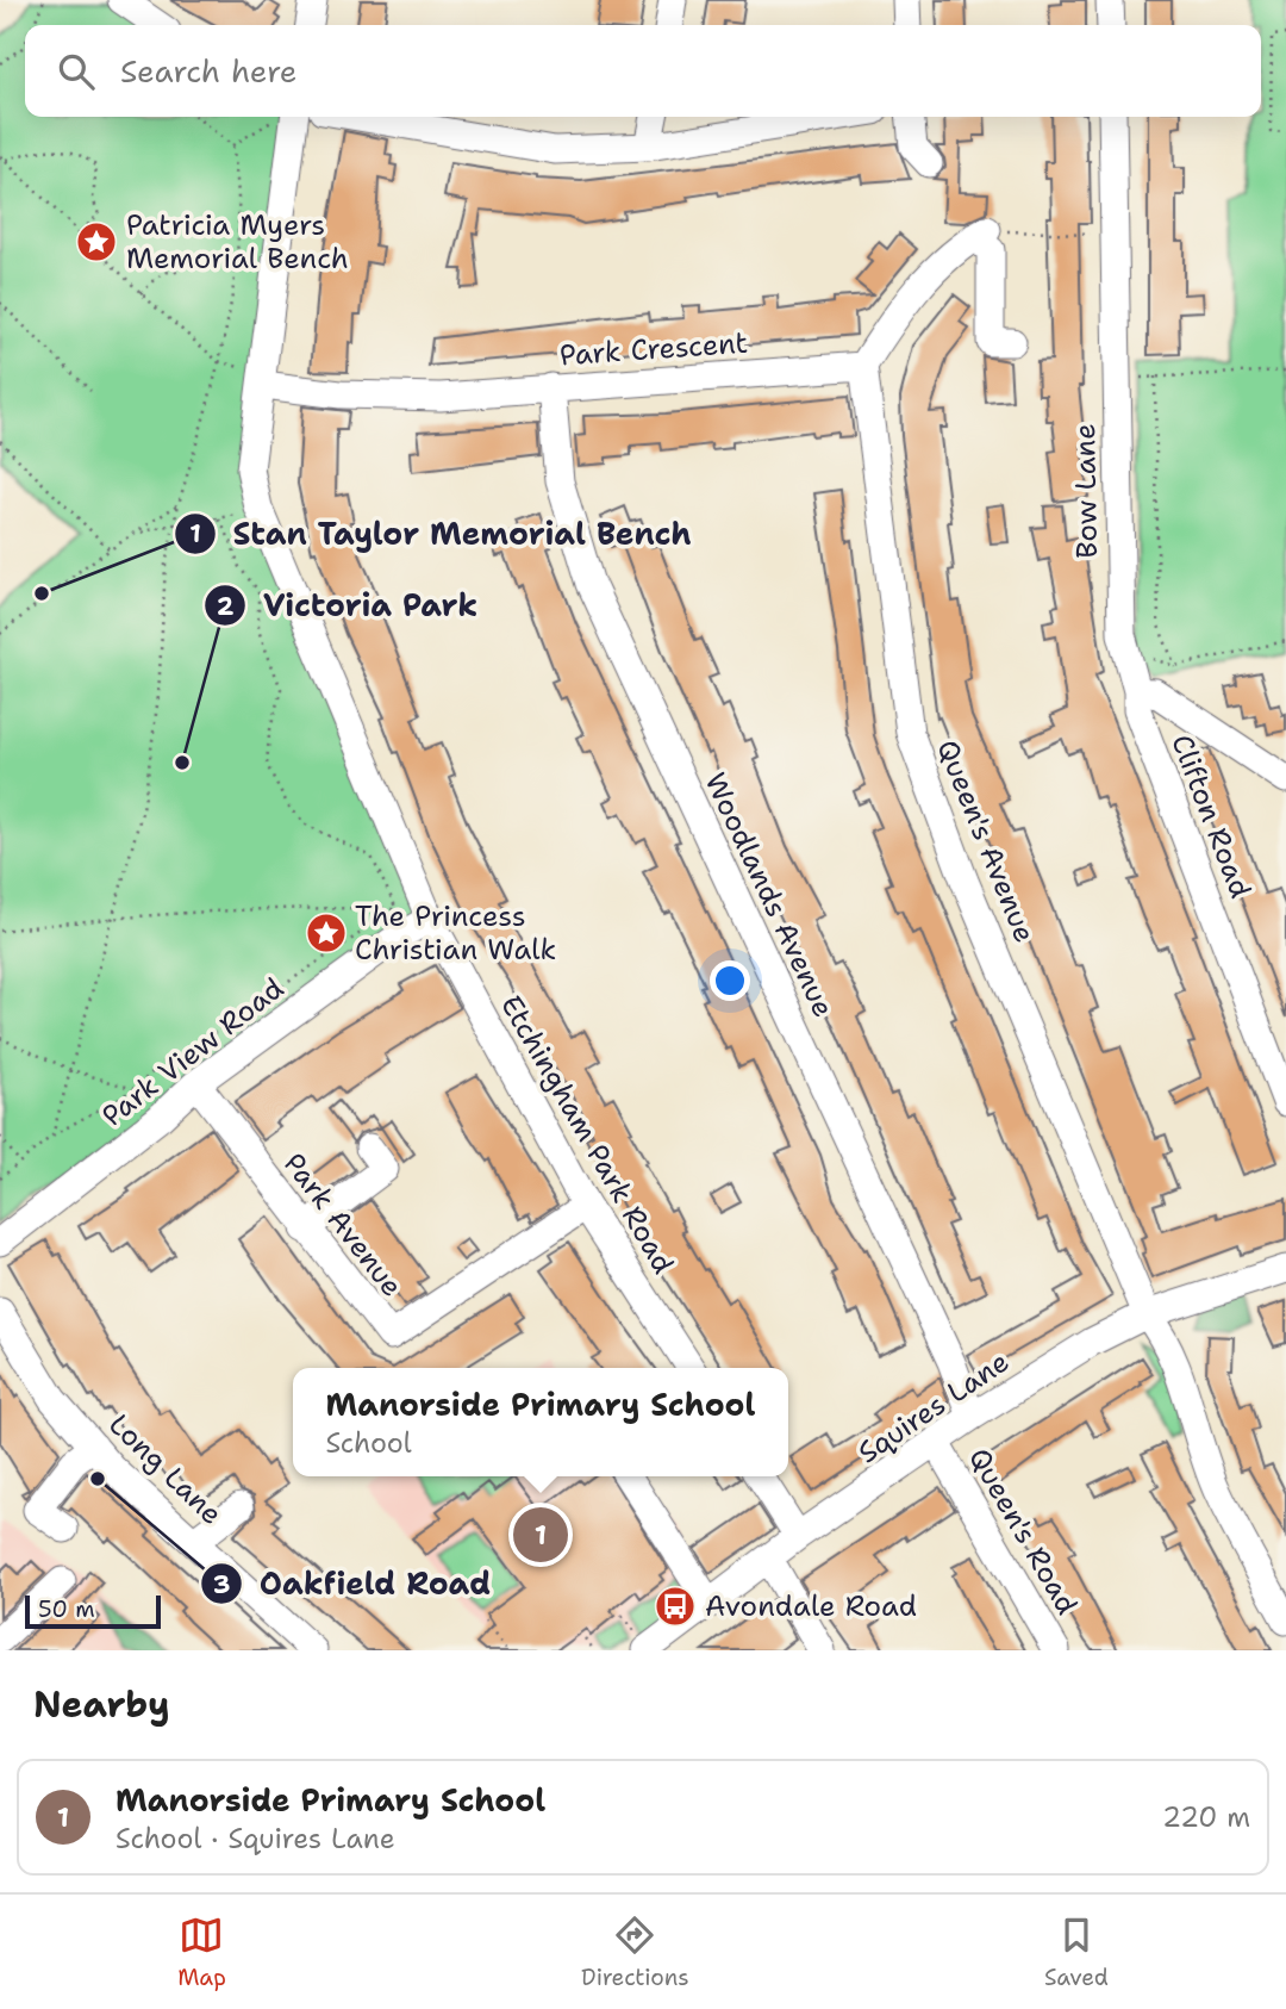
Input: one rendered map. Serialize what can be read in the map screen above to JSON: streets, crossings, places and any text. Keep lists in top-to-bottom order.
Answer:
{
  "streets": {
    "street": [
      "Park Crescent",
      "Bow Lane",
      "Clifton Road",
      "Queen's Avenue",
      "Woodlands Avenue",
      "Park View Road",
      "Etchingham Park Road",
      "Park Avenue",
      "Squires Lane",
      "Long Lane",
      "Queen's Road"
    ]
  },
  "crossings": [
    ["Park Crescent", "Queen's Avenue"],
    ["Park Crescent", "Woodlands Avenue"],
    ["Park Crescent", "Etchingham Park Road"],
    ["Bow Lane", "Clifton Road"],
    ["Queen's Avenue", "Squires Lane"],
    ["Woodlands Avenue", "Squires Lane"],
    ["Park View Road", "Etchingham Park Road"],
    ["Park View Road", "Park Avenue"],
    ["Etchingham Park Road", "Park Avenue"],
    ["Squires Lane", "Queen's Road"]
  ],
  "places": {
    "place": ["Patricia Myers Memorial Bench", "The Princess Christian Walk"],
    "other": ["Stan Taylor Memorial Bench", "Victoria Park", "Oakfield Road"],
    "bus stop": ["Avondale Road"]
  },
  "scale_bar": "50 m",
  "page": {
    "search": "Search here",
    "popup": ["Manorside Primary School", "School"],
    "pins": "1",
    "scale": "50 m",
    "heading": "Nearby",
    "list": [
      {
        "mark": "1",
        "name": "Manorside Primary School",
        "note": "School · Squires Lane",
        "value": "220 m"
      }
    ],
    "nav": ["Map", "Directions", "Saved"]
  }
}
